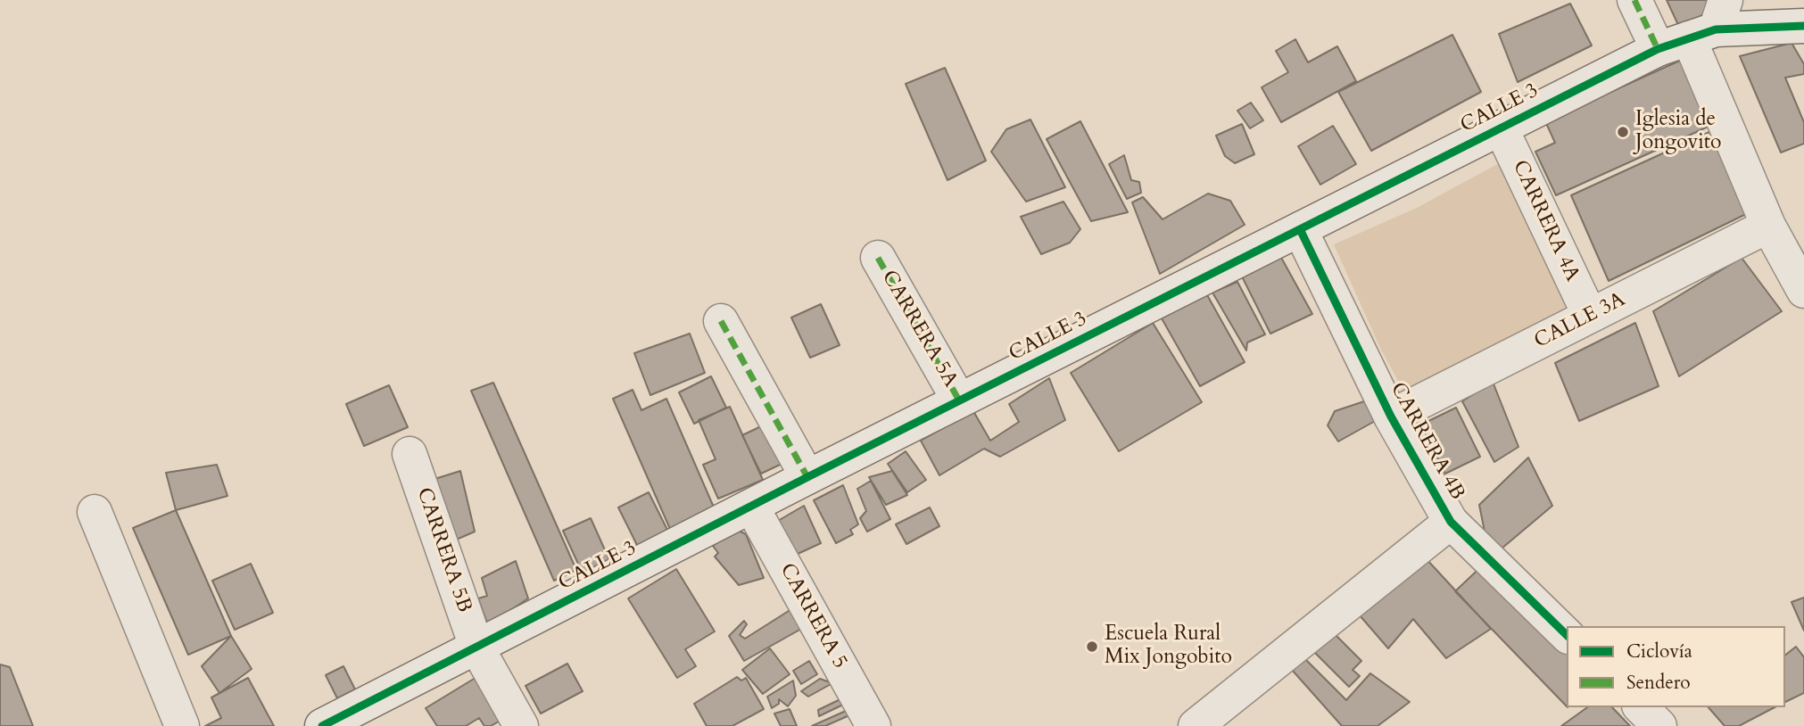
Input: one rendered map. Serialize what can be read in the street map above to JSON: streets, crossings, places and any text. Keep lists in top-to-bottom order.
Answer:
{
  "streets": {
    "street": [
      "CALLE 3",
      "CARRERA 4A",
      "CALLE 3A",
      "CARRERA 5A",
      "CARRERA 4B",
      "CARRERA 5B",
      "CARRERA 5"
    ]
  },
  "crossings": [
    ["CALLE 3", "CARRERA 4A"],
    ["CALLE 3", "CARRERA 5A"],
    ["CALLE 3", "CARRERA 4B"],
    ["CALLE 3", "CARRERA 5B"],
    ["CALLE 3", "CARRERA 5"],
    ["CARRERA 4A", "CALLE 3A"],
    ["CALLE 3A", "CARRERA 4B"]
  ],
  "places": ["Iglesia de Jongovito", "Escuela Rural Mix Jongobito"],
  "legend": ["Ciclovía", "Sendero"]
}
